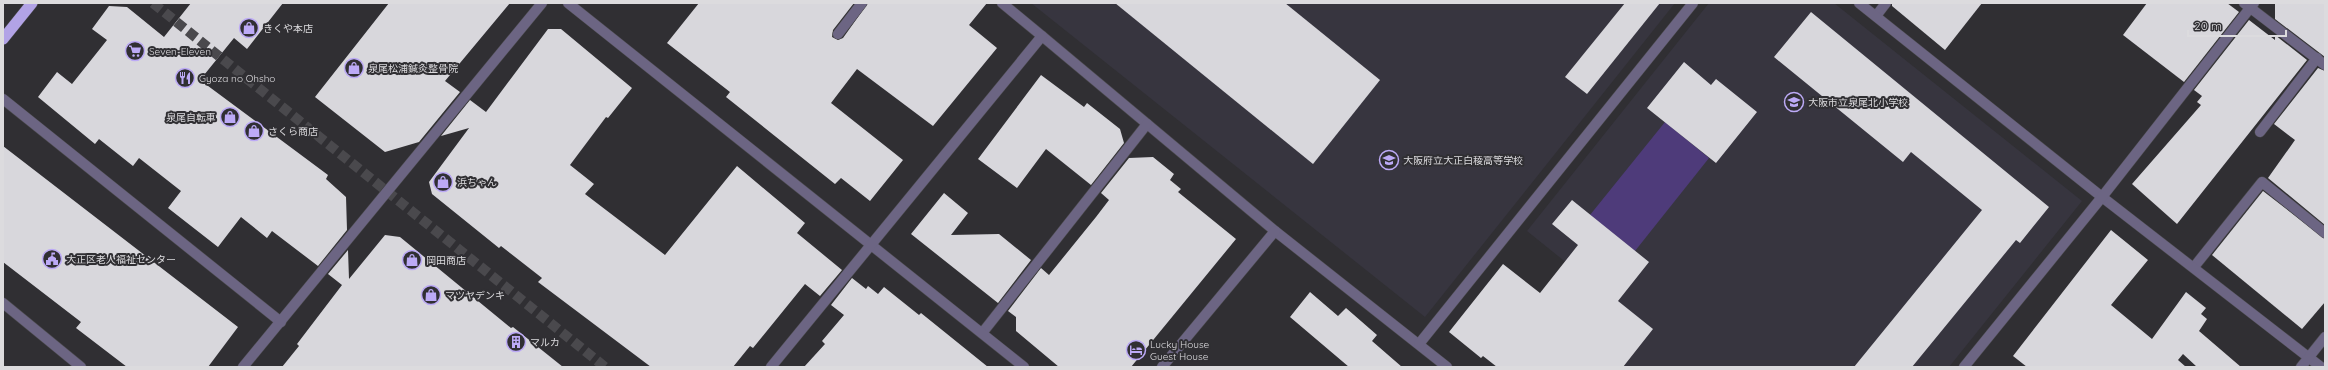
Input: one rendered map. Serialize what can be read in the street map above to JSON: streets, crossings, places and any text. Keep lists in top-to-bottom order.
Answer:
{
  "places": {
    "shop": [
      "きくや本店",
      "泉尾松浦鍼灸整骨院",
      "泉尾自転車",
      "さくら商店",
      "浜ちゃん",
      "岡田商店",
      "マツヤデンキ"
    ],
    "supermarket": ["Seven-Eleven"],
    "restaurant": ["Gyoza no Ohsho"],
    "school or university": ["大阪市立泉尾北小学校", "大阪府立大正白稜高等学校"],
    "public building": ["大正区老人福祉センター"],
    "building": ["マルカ"],
    "hotel": ["Lucky House Guest House"]
  },
  "scale_bar": "20 m"
}
